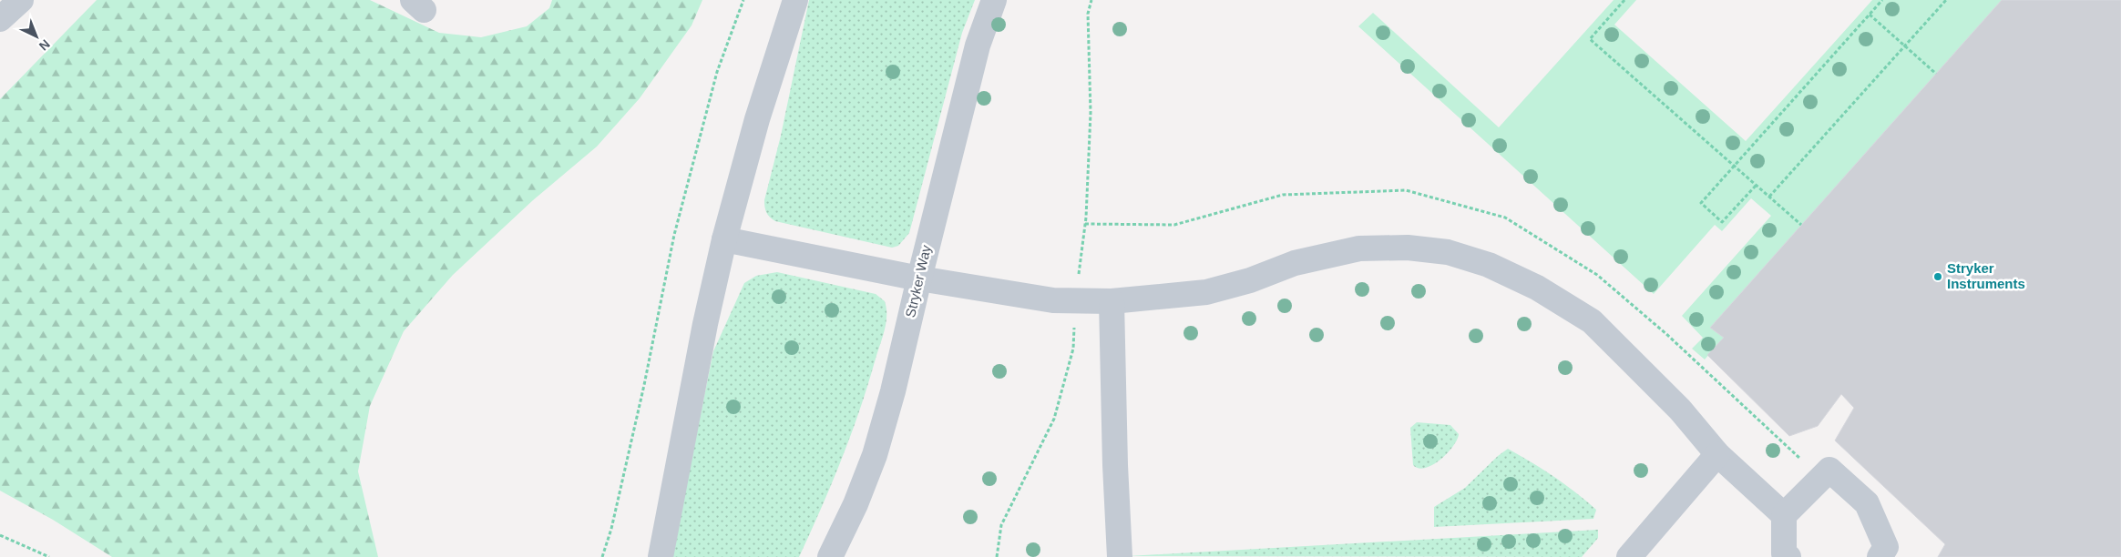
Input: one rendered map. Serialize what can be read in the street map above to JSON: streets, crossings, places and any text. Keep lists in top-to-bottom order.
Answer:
{
  "streets": {
    "street": ["Stryker Way"]
  },
  "places": ["Stryker Instruments"],
  "north": "bottom right"
}
